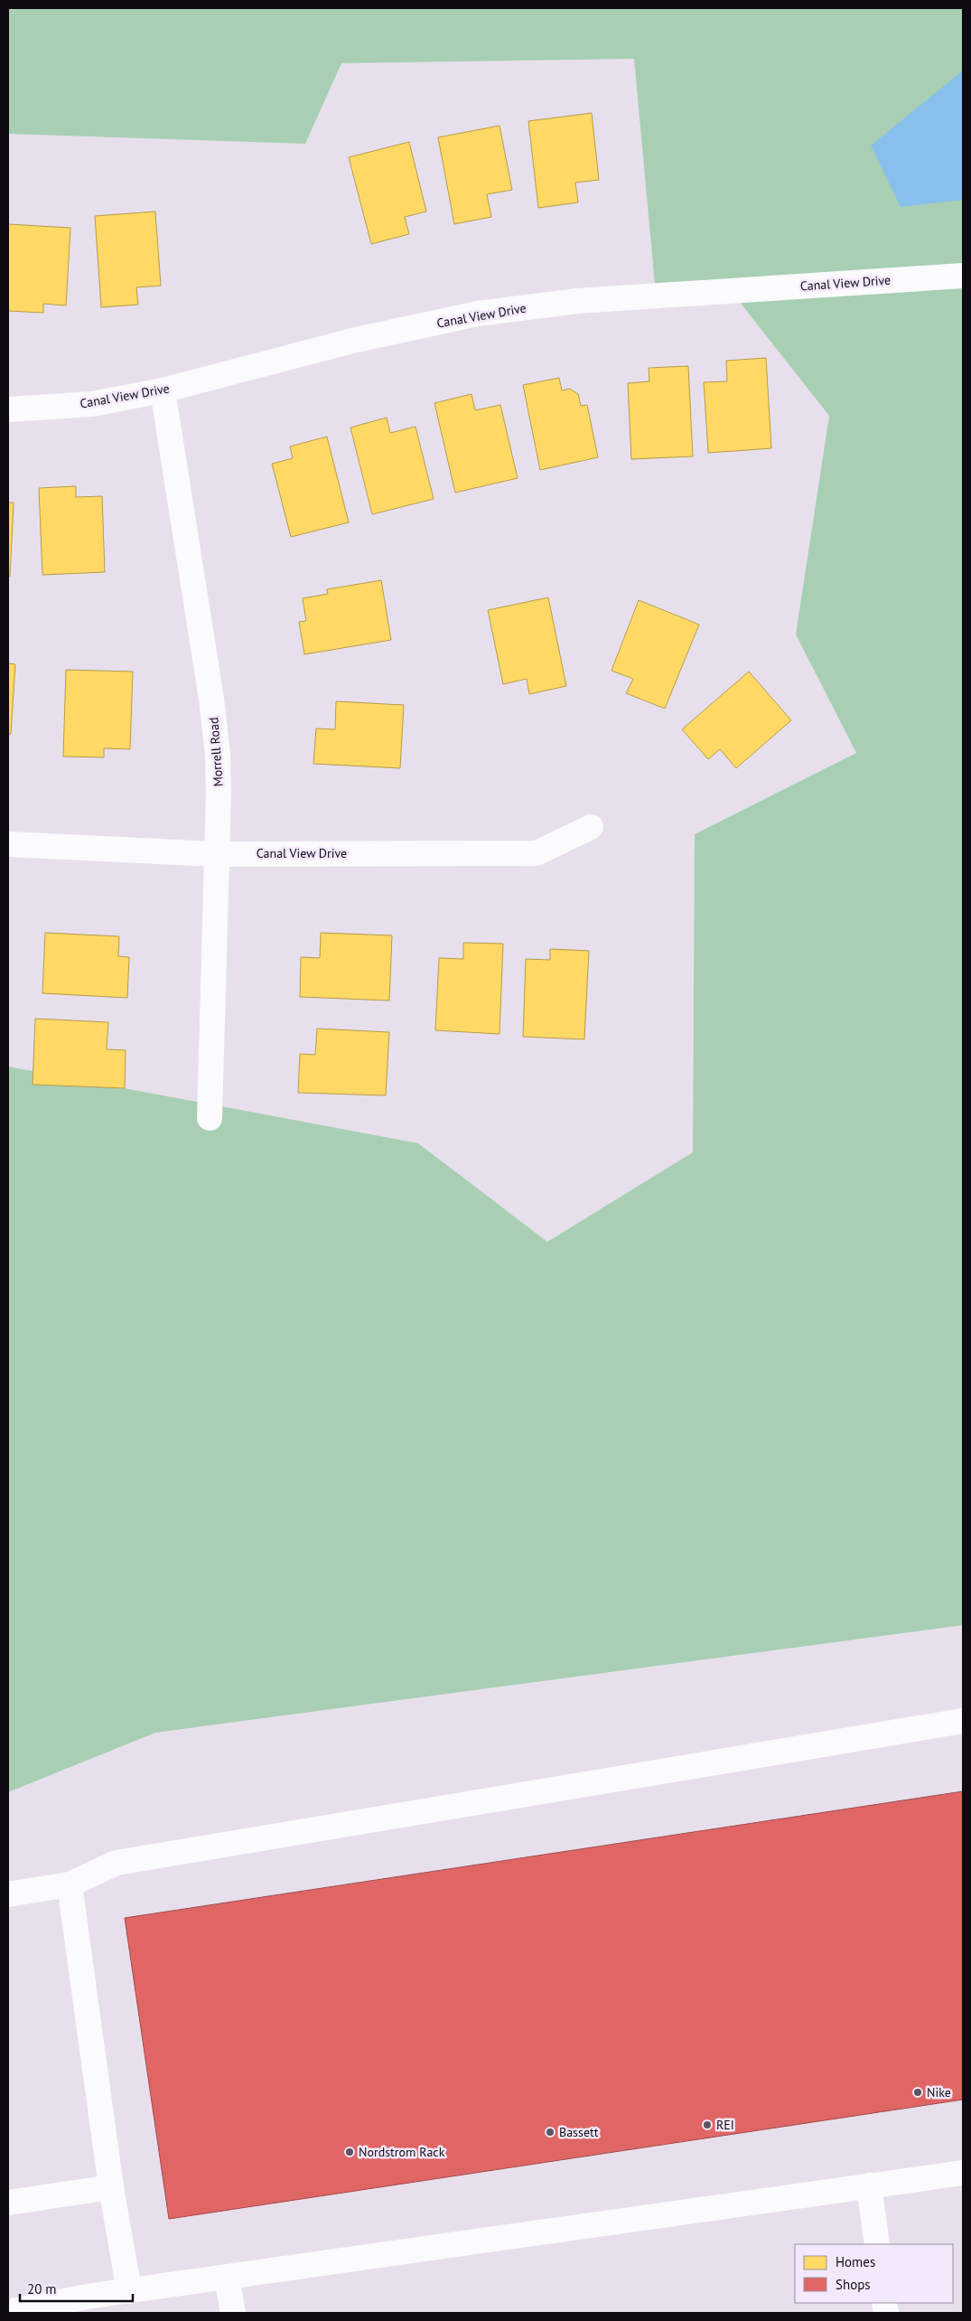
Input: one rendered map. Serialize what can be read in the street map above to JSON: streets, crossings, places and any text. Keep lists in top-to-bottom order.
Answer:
{
  "streets": {
    "street": ["Canal View Drive", "Morrell Road"]
  },
  "crossings": [
    ["Canal View Drive", "Morrell Road"]
  ],
  "places": [
    "Nike",
    "REI",
    "Bassett",
    "Nordstrom Rack"
  ],
  "legend": ["Homes", "Shops"],
  "scale_bar": "20 m"
}
